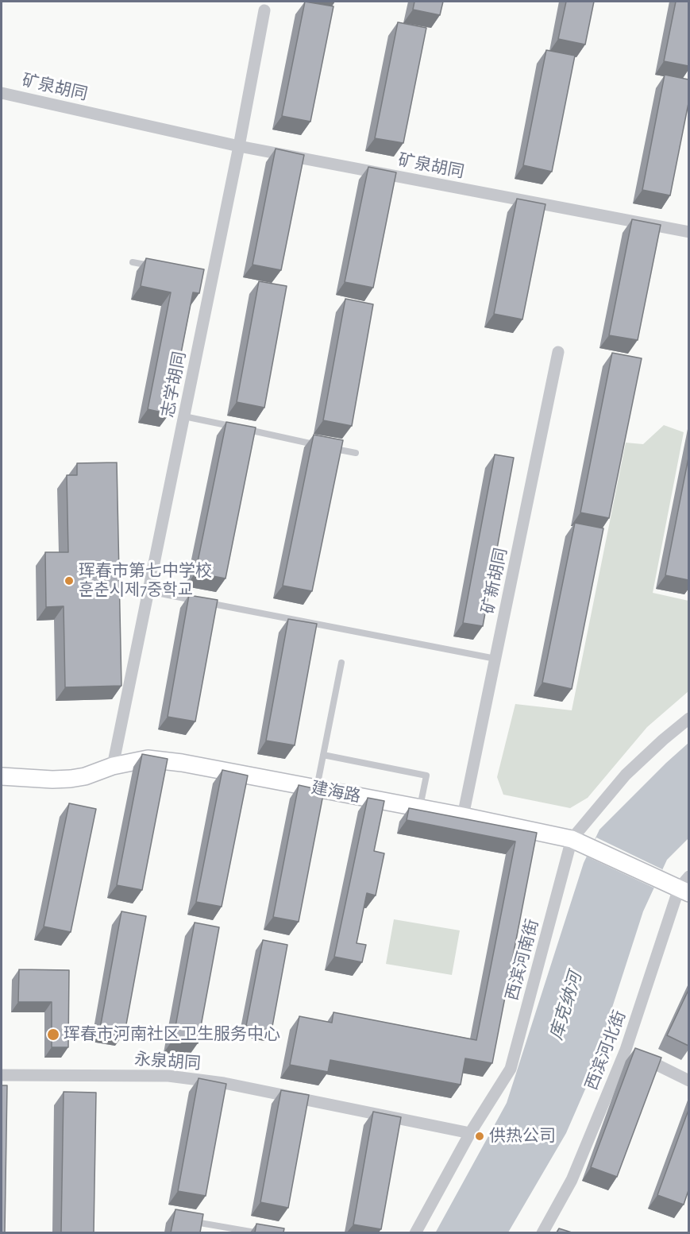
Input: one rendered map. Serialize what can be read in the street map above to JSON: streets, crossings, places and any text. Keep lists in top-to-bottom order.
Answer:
{
  "streets": {
    "street": [
      "矿泉胡同",
      "志学胡同",
      "矿新胡同",
      "建海路",
      "西滨河南街",
      "西滨河北街",
      "永泉胡同"
    ]
  },
  "crossings": [
    ["矿泉胡同", "志学胡同"],
    ["志学胡同", "建海路"],
    ["矿新胡同", "建海路"],
    ["建海路", "西滨河南街"],
    ["建海路", "西滨河北街"],
    ["西滨河南街", "永泉胡同"]
  ],
  "water": ["库克纳河"],
  "places": ["珲春市第七中学校 훈춘시제7중학교", "珲春市河南社区卫生服务中心", "供热公司"]
}
